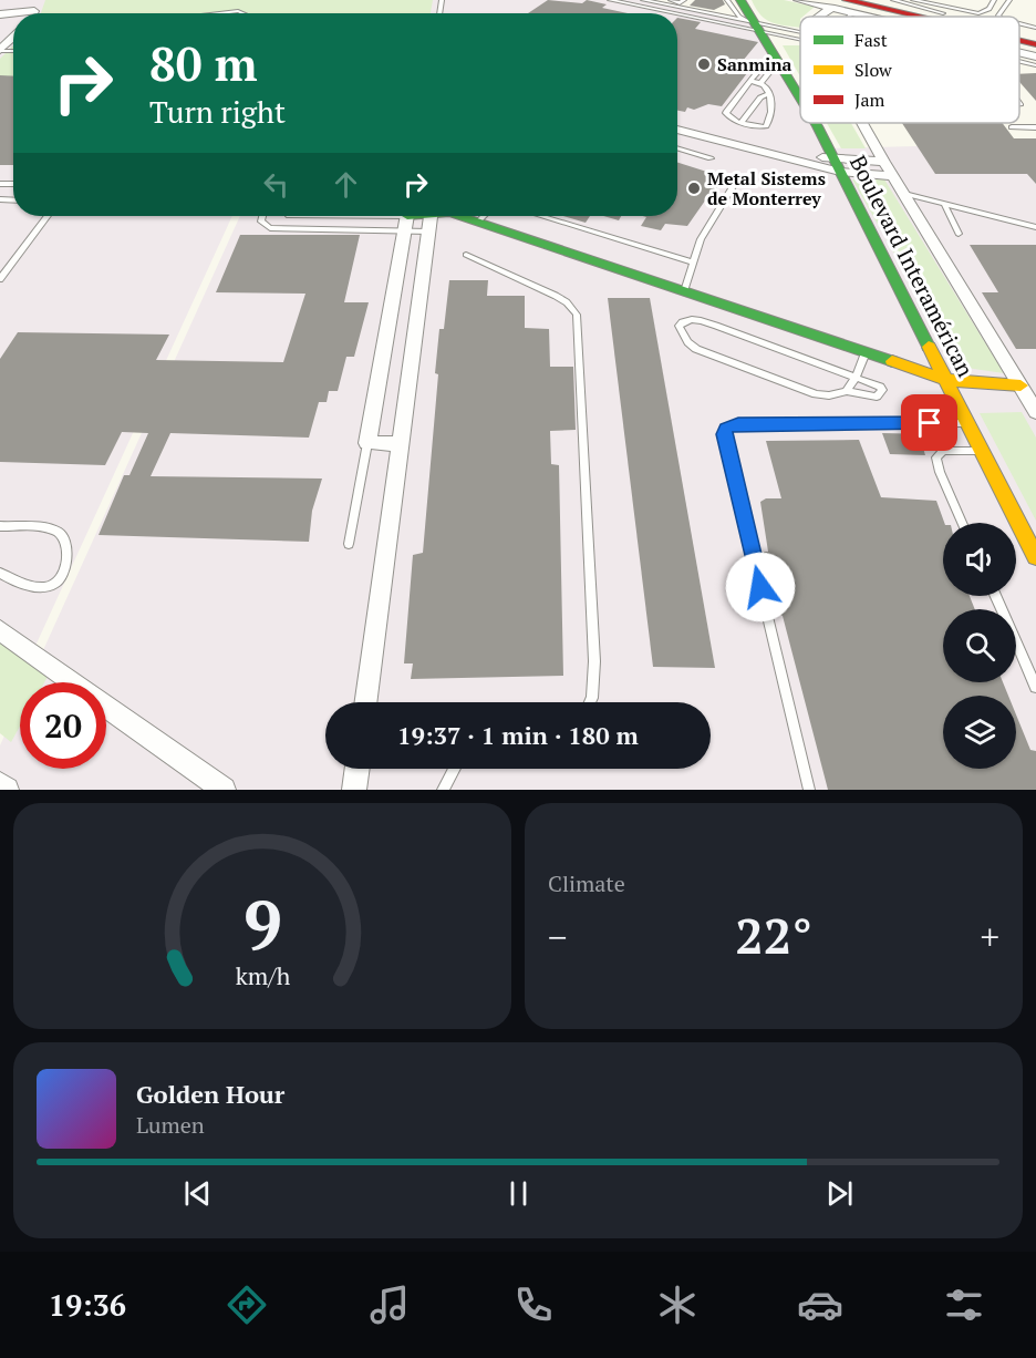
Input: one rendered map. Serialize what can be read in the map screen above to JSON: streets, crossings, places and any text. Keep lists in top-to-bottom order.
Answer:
{
  "streets": {
    "main road": ["Boulevard Interamérican"]
  },
  "places": ["Sanmina", "Metal Sistems de Monterrey"],
  "legend": ["Fast", "Slow", "Jam"],
  "page": {
    "turn": ["80 m", "Turn right"],
    "limit": "20",
    "trip": "19:37 · 1 min · 180 m",
    "tile": "Climate",
    "heat": ["−", "22°", "+"],
    "song": ["Golden Hour", "Lumen"],
    "tabs": "19:36",
    "gauge": ["9", "km/h"]
  }
}
